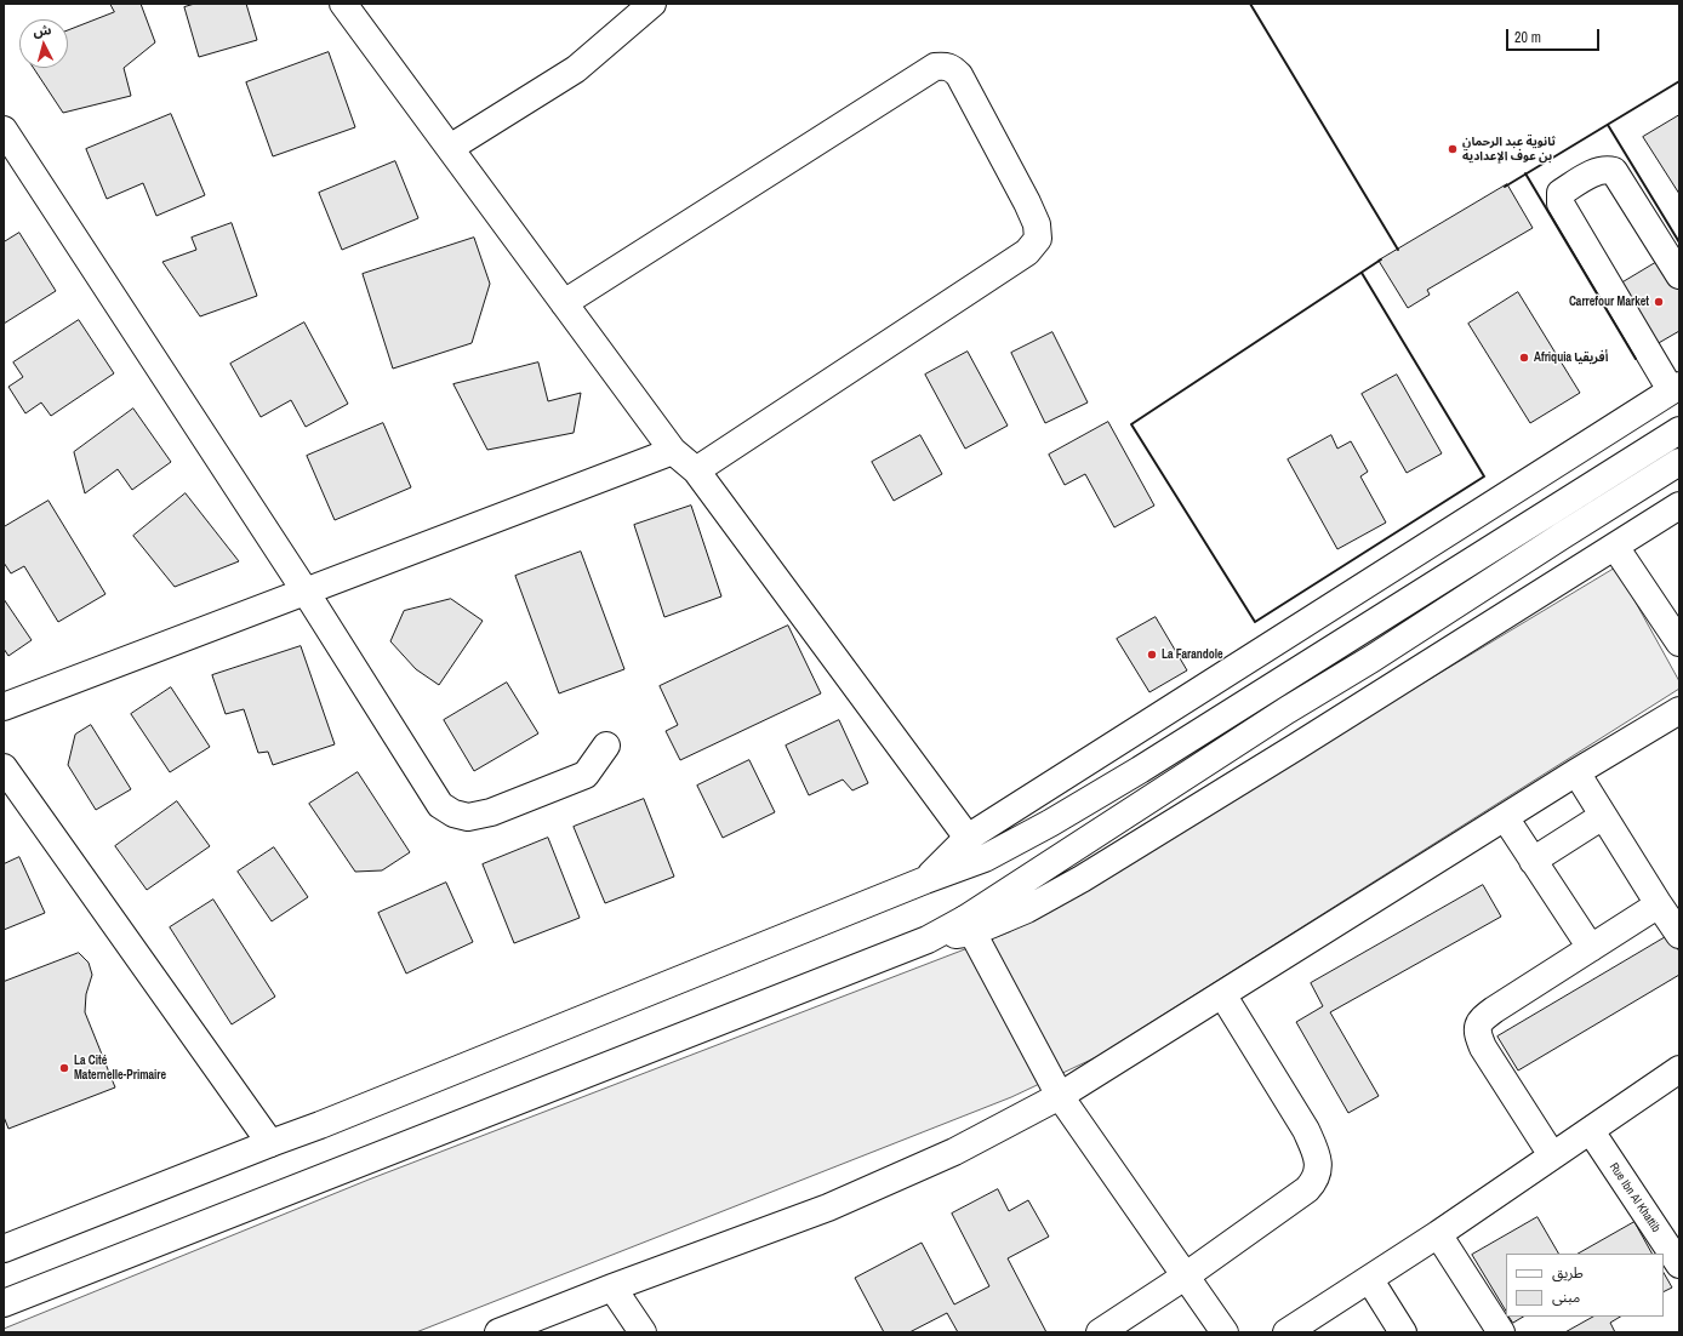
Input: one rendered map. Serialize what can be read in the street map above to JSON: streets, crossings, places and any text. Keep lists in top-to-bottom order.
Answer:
{
  "streets": {
    "street": ["Rue Ibn Al Khattib"]
  },
  "places": [
    "ثانوية عبد الرحمان بن عوف الإعدادية",
    "Carrefour Market",
    "Afriquia أفريقيا",
    "La Farandole",
    "La Cité Maternelle-Primaire"
  ],
  "legend": ["طريق", "مبنى"],
  "scale_bar": "20 m",
  "north": "top"
}
